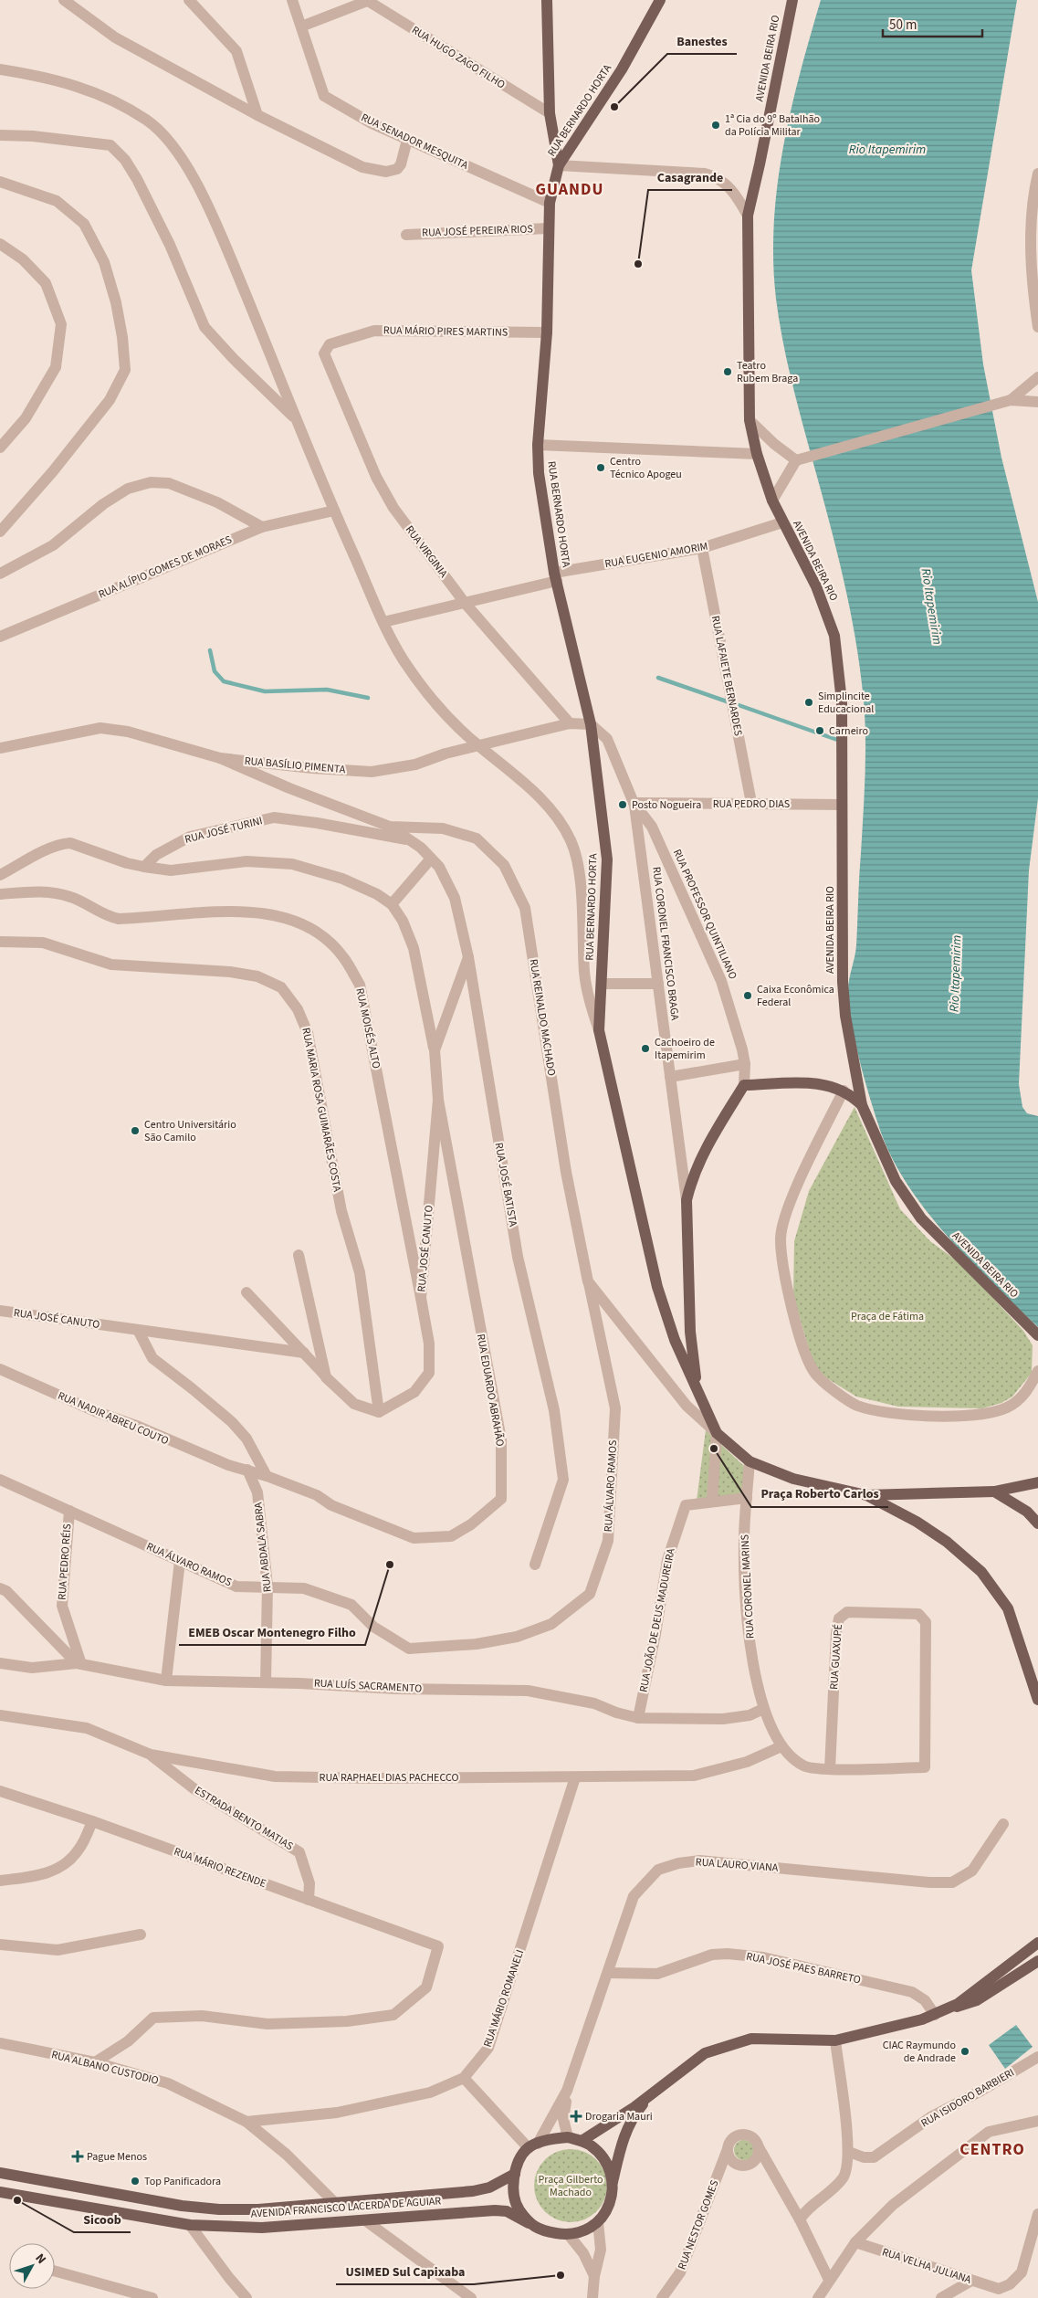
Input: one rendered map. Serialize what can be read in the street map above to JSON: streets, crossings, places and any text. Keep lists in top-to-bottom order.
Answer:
{
  "streets": {
    "main road": [
      "AVENIDA BEIRA RIO",
      "RUA BERNARDO HORTA",
      "RUA PROFESSOR QUINTILIANO",
      "RUA CORONEL FRANCISCO BRAGA",
      "AVENIDA FRANCISCO LACERDA DE AGUIAR"
    ],
    "street": [
      "RUA HUGO ZAGO FILHO",
      "RUA SENADOR MESQUITA",
      "RUA JOSÉ PEREIRA RIOS",
      "RUA MÁRIO PIRES MARTINS",
      "RUA VIRGINIA",
      "RUA EUGENIO AMORIM",
      "RUA ALÍPIO GOMES DE MORAES",
      "RUA LAFAIETE BERNARDES",
      "RUA BASÍLIO PIMENTA",
      "RUA PEDRO DIAS",
      "RUA JOSÉ TURINI",
      "RUA REINALDO MACHADO",
      "RUA MOISÉS ALTO",
      "RUA MARIA ROSA GUIMARÃES COSTA",
      "RUA JOSÉ BATISTA",
      "RUA JOSÉ CANUTO",
      "RUA EDUARDO ABRAHÃO",
      "RUA NADIR ABREU COUTO",
      "RUA ÁLVARO RAMOS",
      "RUA ABDALA SABRA",
      "RUA PEDRO RÉIS",
      "RUA CORONEL MARINS",
      "RUA JOÃO DE DEUS MADUREIRA",
      "RUA GUAXUPÉ",
      "RUA LUÍS SACRAMENTO",
      "RUA RAPHAEL DIAS PACHECCO",
      "ESTRADA BENTO MATIAS",
      "RUA LAURO VIANA",
      "RUA MÁRIO REZENDE",
      "RUA JOSÉ PAES BARRETO",
      "RUA MÁRIO ROMANELI",
      "RUA ALBANO CUSTODIO",
      "RUA ISIDORO BARBIERI",
      "RUA NESTOR GOMES",
      "RUA VELHA JULIANA"
    ]
  },
  "crossings": [
    ["AVENIDA BEIRA RIO", "RUA EUGENIO AMORIM"],
    ["AVENIDA BEIRA RIO", "RUA PEDRO DIAS"],
    ["RUA BERNARDO HORTA", "RUA SENADOR MESQUITA"],
    ["RUA BERNARDO HORTA", "RUA JOSÉ PEREIRA RIOS"],
    ["RUA BERNARDO HORTA", "RUA MÁRIO PIRES MARTINS"],
    ["RUA BERNARDO HORTA", "RUA EUGENIO AMORIM"],
    ["RUA BERNARDO HORTA", "RUA BASÍLIO PIMENTA"],
    ["RUA BERNARDO HORTA", "RUA PROFESSOR QUINTILIANO"],
    ["RUA BERNARDO HORTA", "RUA CORONEL FRANCISCO BRAGA"],
    ["RUA BERNARDO HORTA", "RUA REINALDO MACHADO"],
    ["RUA MÁRIO PIRES MARTINS", "RUA VIRGINIA"],
    ["RUA VIRGINIA", "RUA EUGENIO AMORIM"],
    ["RUA VIRGINIA", "RUA BASÍLIO PIMENTA"],
    ["RUA EUGENIO AMORIM", "RUA LAFAIETE BERNARDES"],
    ["RUA LAFAIETE BERNARDES", "RUA PEDRO DIAS"],
    ["RUA BASÍLIO PIMENTA", "RUA PROFESSOR QUINTILIANO"],
    ["RUA BASÍLIO PIMENTA", "RUA REINALDO MACHADO"],
    ["RUA PEDRO DIAS", "RUA PROFESSOR QUINTILIANO"],
    ["RUA PEDRO DIAS", "RUA CORONEL FRANCISCO BRAGA"],
    ["RUA JOSÉ TURINI", "RUA JOSÉ BATISTA"],
    ["RUA PROFESSOR QUINTILIANO", "RUA CORONEL FRANCISCO BRAGA"],
    ["RUA REINALDO MACHADO", "RUA JOSÉ BATISTA"],
    ["RUA REINALDO MACHADO", "RUA ÁLVARO RAMOS"],
    ["RUA MOISÉS ALTO", "RUA JOSÉ CANUTO"],
    ["RUA MARIA ROSA GUIMARÃES COSTA", "RUA JOSÉ CANUTO"],
    ["RUA JOSÉ BATISTA", "RUA JOSÉ CANUTO"],
    ["RUA JOSÉ CANUTO", "RUA EDUARDO ABRAHÃO"],
    ["RUA NADIR ABREU COUTO", "RUA ABDALA SABRA"],
    ["RUA ÁLVARO RAMOS", "RUA ABDALA SABRA"],
    ["RUA ÁLVARO RAMOS", "RUA PEDRO RÉIS"],
    ["RUA ABDALA SABRA", "RUA LUÍS SACRAMENTO"],
    ["RUA PEDRO RÉIS", "RUA LUÍS SACRAMENTO"],
    ["RUA CORONEL MARINS", "RUA JOÃO DE DEUS MADUREIRA"],
    ["RUA CORONEL MARINS", "RUA GUAXUPÉ"],
    ["RUA CORONEL MARINS", "RUA LUÍS SACRAMENTO"],
    ["RUA CORONEL MARINS", "RUA RAPHAEL DIAS PACHECCO"],
    ["RUA JOÃO DE DEUS MADUREIRA", "RUA LUÍS SACRAMENTO"],
    ["RUA RAPHAEL DIAS PACHECCO", "ESTRADA BENTO MATIAS"],
    ["RUA RAPHAEL DIAS PACHECCO", "RUA MÁRIO ROMANELI"],
    ["ESTRADA BENTO MATIAS", "RUA MÁRIO REZENDE"],
    ["RUA LAURO VIANA", "RUA JOSÉ PAES BARRETO"],
    ["RUA LAURO VIANA", "AVENIDA FRANCISCO LACERDA DE AGUIAR"],
    ["RUA MÁRIO REZENDE", "RUA ALBANO CUSTODIO"],
    ["RUA MÁRIO ROMANELI", "RUA ALBANO CUSTODIO"],
    ["RUA ALBANO CUSTODIO", "AVENIDA FRANCISCO LACERDA DE AGUIAR"]
  ],
  "districts": ["GUANDU", "CENTRO"],
  "water": ["Rio Itapemirim"],
  "parks": ["Praça de Fátima", "Praça Gilberto Machado"],
  "places": {
    "other": [
      "Banestes",
      "1ª Cia do 9º Batalhão da Polícia Militar",
      "Casagrande",
      "Teatro Rubem Braga",
      "Centro Técnico Apogeu",
      "Simplincite Educacional",
      "Carneiro",
      "Posto Nogueira",
      "Caixa Econômica Federal",
      "Cachoeiro de Itapemirim",
      "Centro Universitário São Camilo",
      "Praça Roberto Carlos",
      "EMEB Oscar Montenegro Filho",
      "CIAC Raymundo de Andrade",
      "Top Panificadora",
      "Sicoob",
      "USIMED Sul Capixaba"
    ],
    "health": ["Drogaria Mauri", "Pague Menos"]
  },
  "scale_bar": "50 m",
  "north": "top right"
}
